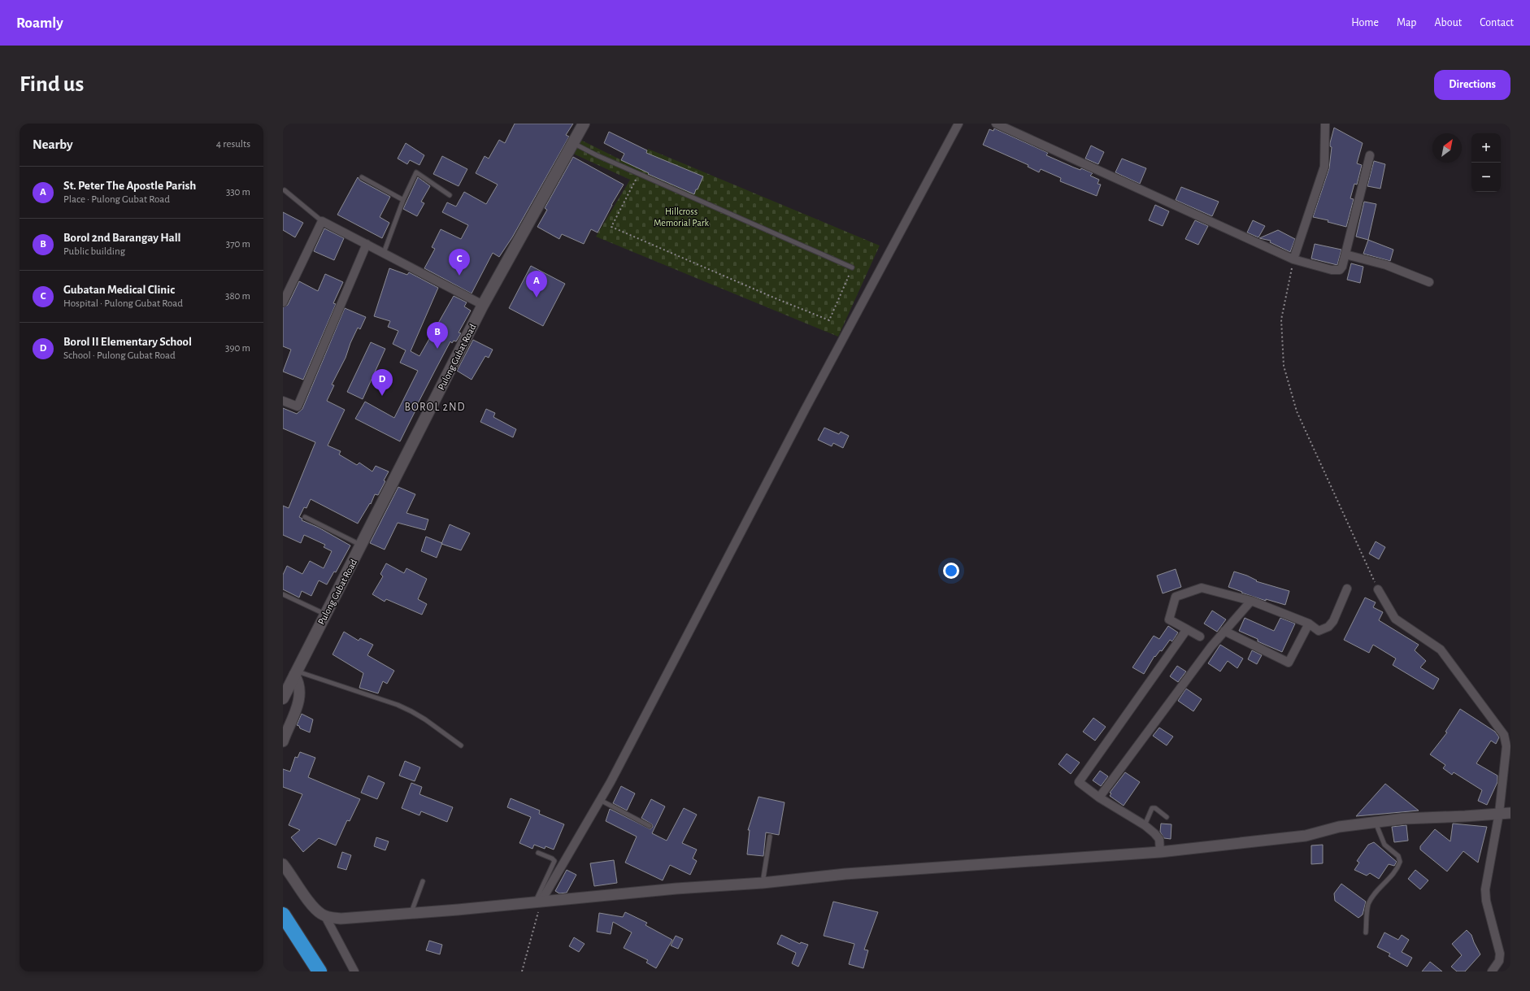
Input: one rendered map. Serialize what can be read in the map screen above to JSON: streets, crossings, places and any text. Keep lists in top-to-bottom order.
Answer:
{
  "streets": {
    "main road": ["Pulong Gubat Road"]
  },
  "districts": ["BOROL 2ND"],
  "parks": ["Hillcross Memorial Park"],
  "north": "top right",
  "page": {
    "header": "Roamly",
    "nav": [
      "Home",
      "Map",
      "About",
      "Contact"
    ],
    "buttons": "Directions",
    "title": "Find us",
    "heading": ["Nearby", "4 results"],
    "map_buttons": ["+", "−"],
    "list": [
      {
        "mark": "A",
        "name": "St. Peter The Apostle Parish",
        "note": "Place · Pulong Gubat Road",
        "value": "330 m"
      },
      {
        "mark": "B",
        "name": "Borol 2nd Barangay Hall",
        "note": "Public building",
        "value": "370 m"
      },
      {
        "mark": "C",
        "name": "Gubatan Medical Clinic",
        "note": "Hospital · Pulong Gubat Road",
        "value": "380 m"
      },
      {
        "mark": "D",
        "name": "Borol II Elementary School",
        "note": "School · Pulong Gubat Road",
        "value": "390 m"
      }
    ],
    "pins": [
      "C",
      "A",
      "B",
      "D"
    ]
  }
}
